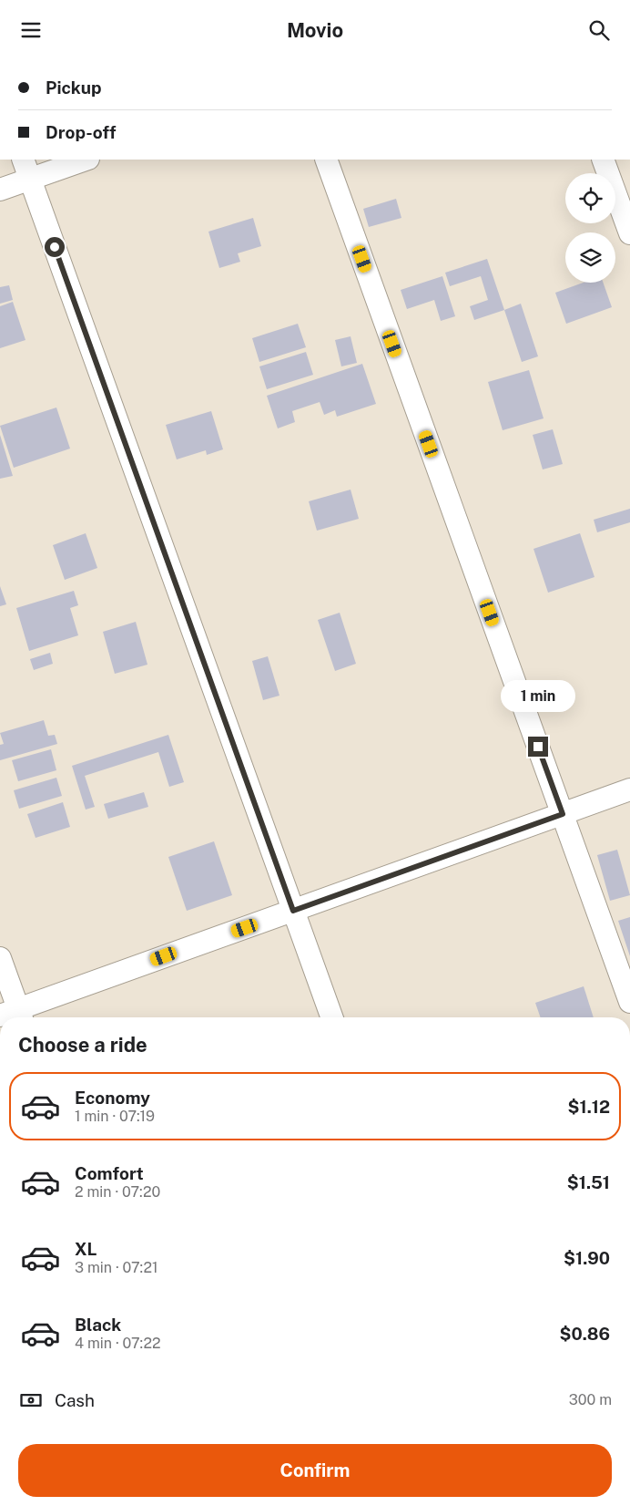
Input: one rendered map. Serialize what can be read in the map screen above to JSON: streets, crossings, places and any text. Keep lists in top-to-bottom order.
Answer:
{
  "page": {
    "header": "Movio",
    "banner": ["Pickup", "Drop-off"],
    "bubble": "1 min",
    "heading": "Choose a ride",
    "list": [
      {
        "name": "Economy",
        "note": "1 min · 07:19",
        "value": "$1.12"
      },
      {
        "name": "Comfort",
        "note": "2 min · 07:20",
        "value": "$1.51"
      },
      {
        "name": "XL",
        "note": "3 min · 07:21",
        "value": "$1.90"
      },
      {
        "name": "Black",
        "note": "4 min · 07:22",
        "value": "$0.86"
      }
    ],
    "pay": ["Cash", "300 m"],
    "buttons": "Confirm"
  }
}
